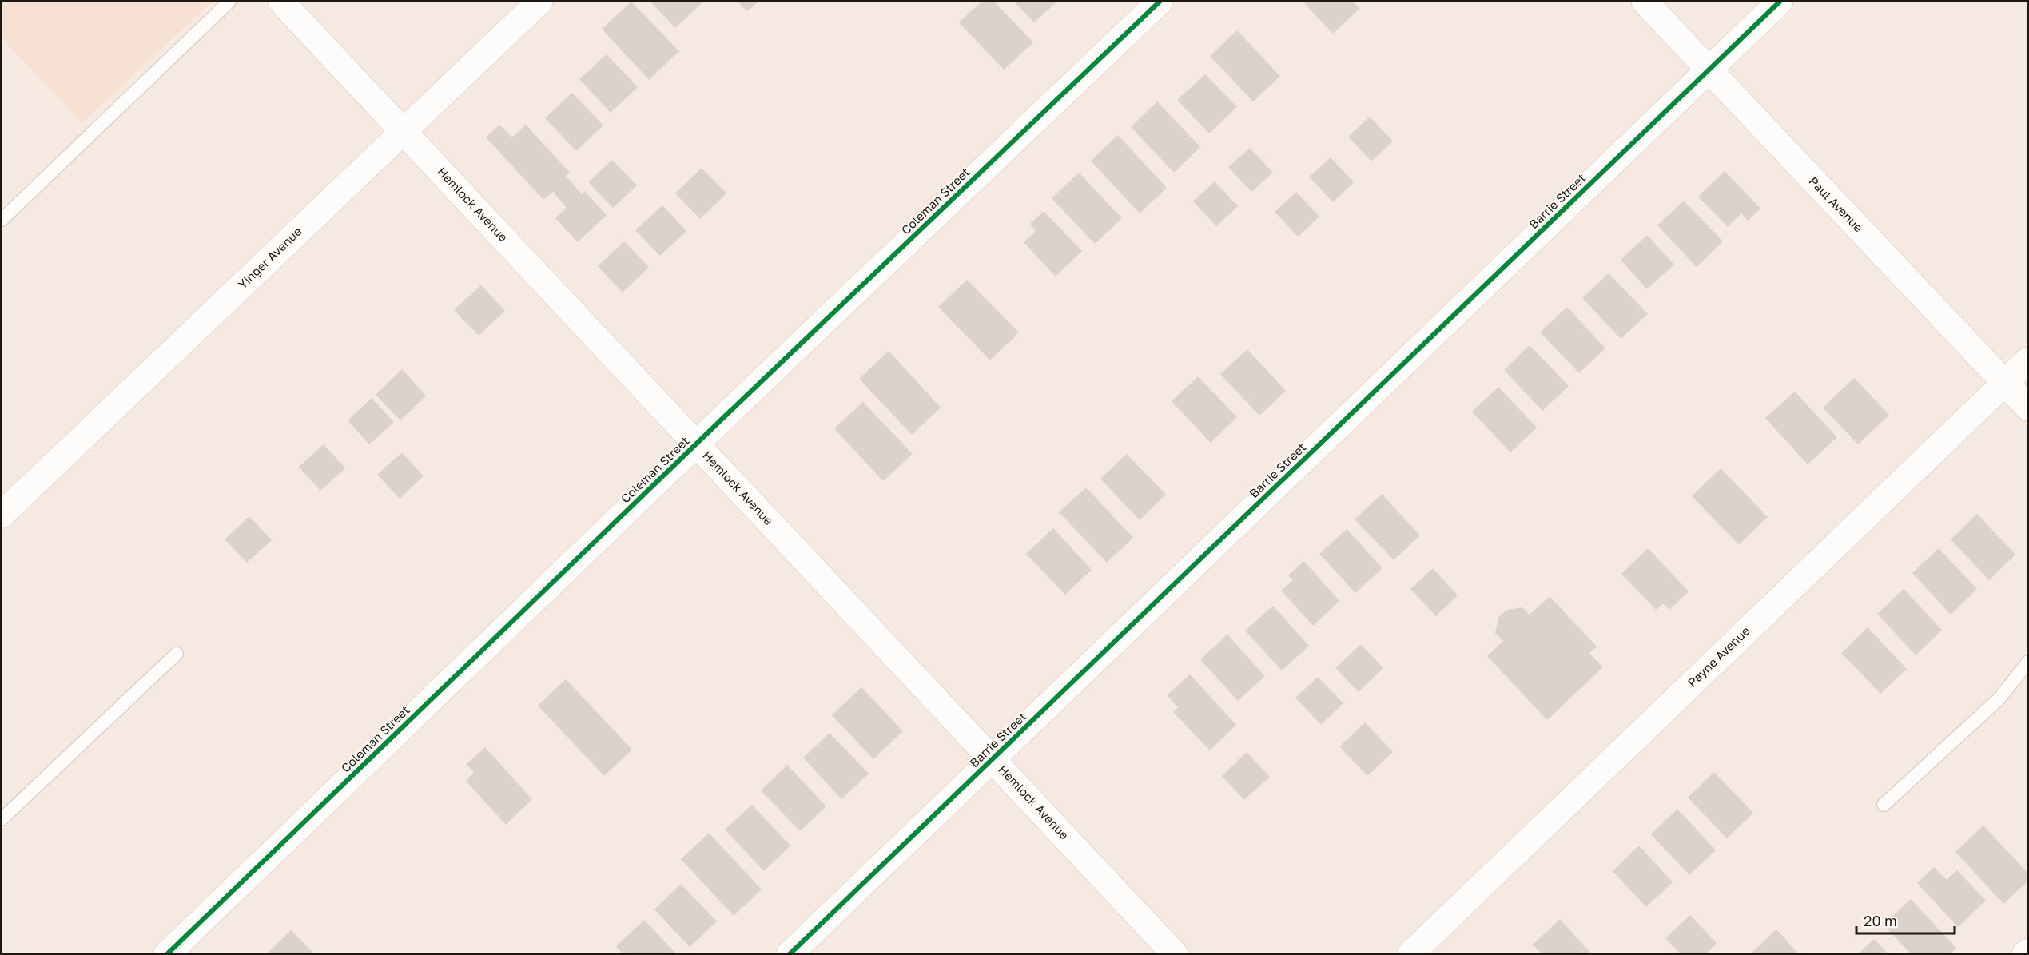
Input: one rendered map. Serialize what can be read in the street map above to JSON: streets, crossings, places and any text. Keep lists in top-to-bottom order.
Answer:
{
  "streets": {
    "street": [
      "Coleman Street",
      "Barrie Street",
      "Hemlock Avenue",
      "Paul Avenue",
      "Yinger Avenue",
      "Payne Avenue"
    ]
  },
  "crossings": [
    ["Coleman Street", "Hemlock Avenue"],
    ["Barrie Street", "Hemlock Avenue"],
    ["Barrie Street", "Paul Avenue"],
    ["Hemlock Avenue", "Yinger Avenue"],
    ["Paul Avenue", "Payne Avenue"]
  ],
  "scale_bar": "20 m"
}
